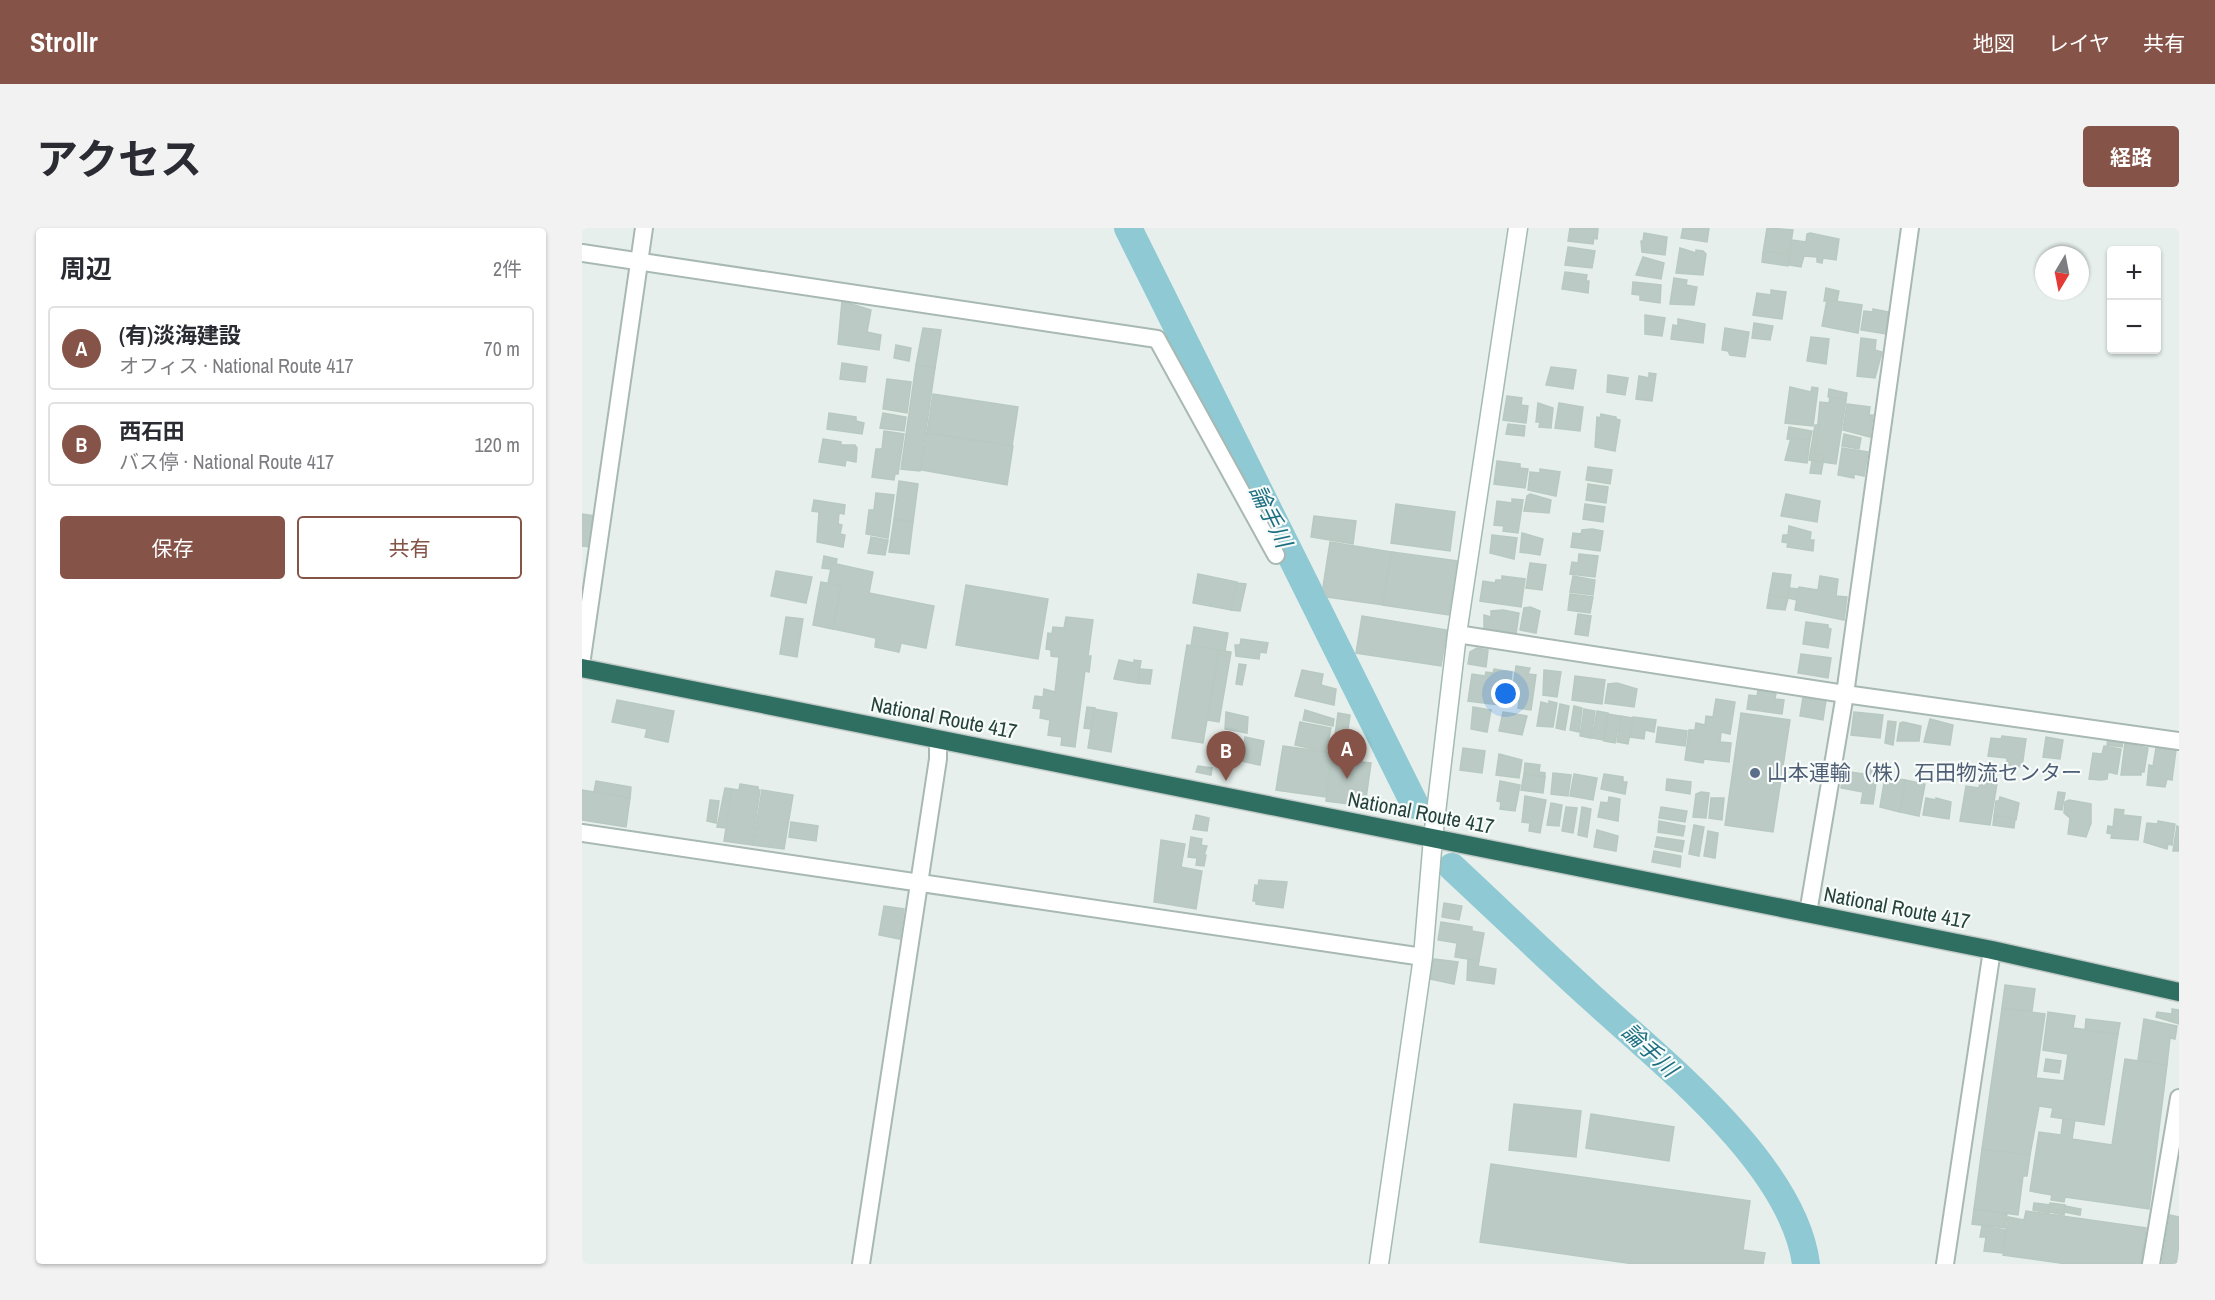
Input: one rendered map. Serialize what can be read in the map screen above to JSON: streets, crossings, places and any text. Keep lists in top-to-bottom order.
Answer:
{
  "streets": {
    "highway": ["National Route 417"]
  },
  "water": ["論手川"],
  "places": ["山本運輸（株）石田物流センター"],
  "north": "bottom",
  "page": {
    "header": "Strollr",
    "nav": ["地図", "レイヤ", "共有"],
    "title": "アクセス",
    "buttons": [
      "経路",
      ["保存", "共有"]
    ],
    "heading": ["周辺", "2件"],
    "map_buttons": ["+", "−"],
    "list": [
      {
        "mark": "A",
        "name": "(有)淡海建設",
        "note": "オフィス · National Route 417",
        "value": "70 m"
      },
      {
        "mark": "B",
        "name": "西石田",
        "note": "バス停 · National Route 417",
        "value": "120 m"
      }
    ],
    "pins": ["A", "B"]
  }
}
